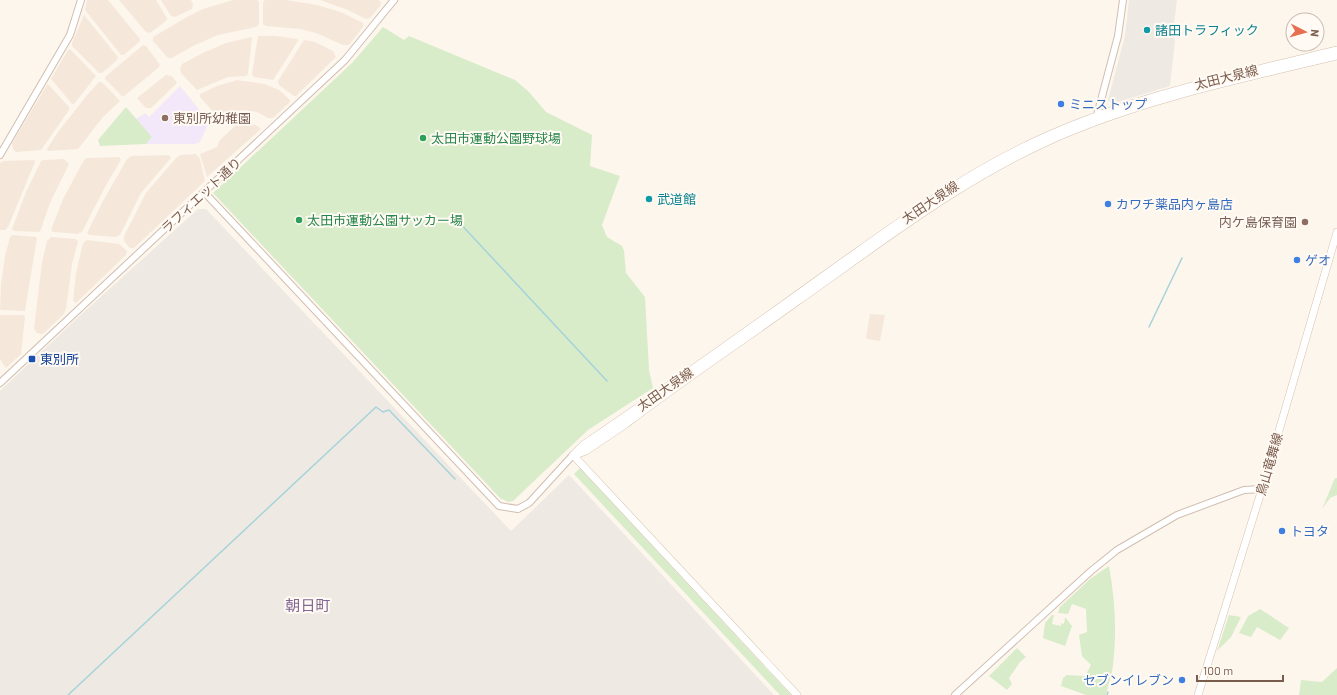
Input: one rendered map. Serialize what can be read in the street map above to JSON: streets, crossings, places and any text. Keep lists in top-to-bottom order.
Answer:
{
  "streets": {
    "main road": ["太田大泉線", "鳥山竜舞線"],
    "street": ["ラフィエット通り"]
  },
  "districts": ["朝日町"],
  "places": {
    "other": [
      "諸田トラフィック",
      "ミニストップ",
      "東別所幼稚園",
      "太田市運動公園野球場",
      "武道館",
      "カワチ薬品内ヶ島店",
      "太田市運動公園サッカー場",
      "内ケ島保育園",
      "ゲオ",
      "トヨタ",
      "セブンイレブン"
    ],
    "transit": ["東別所"]
  },
  "scale_bar": "100 m",
  "north": "right"
}
